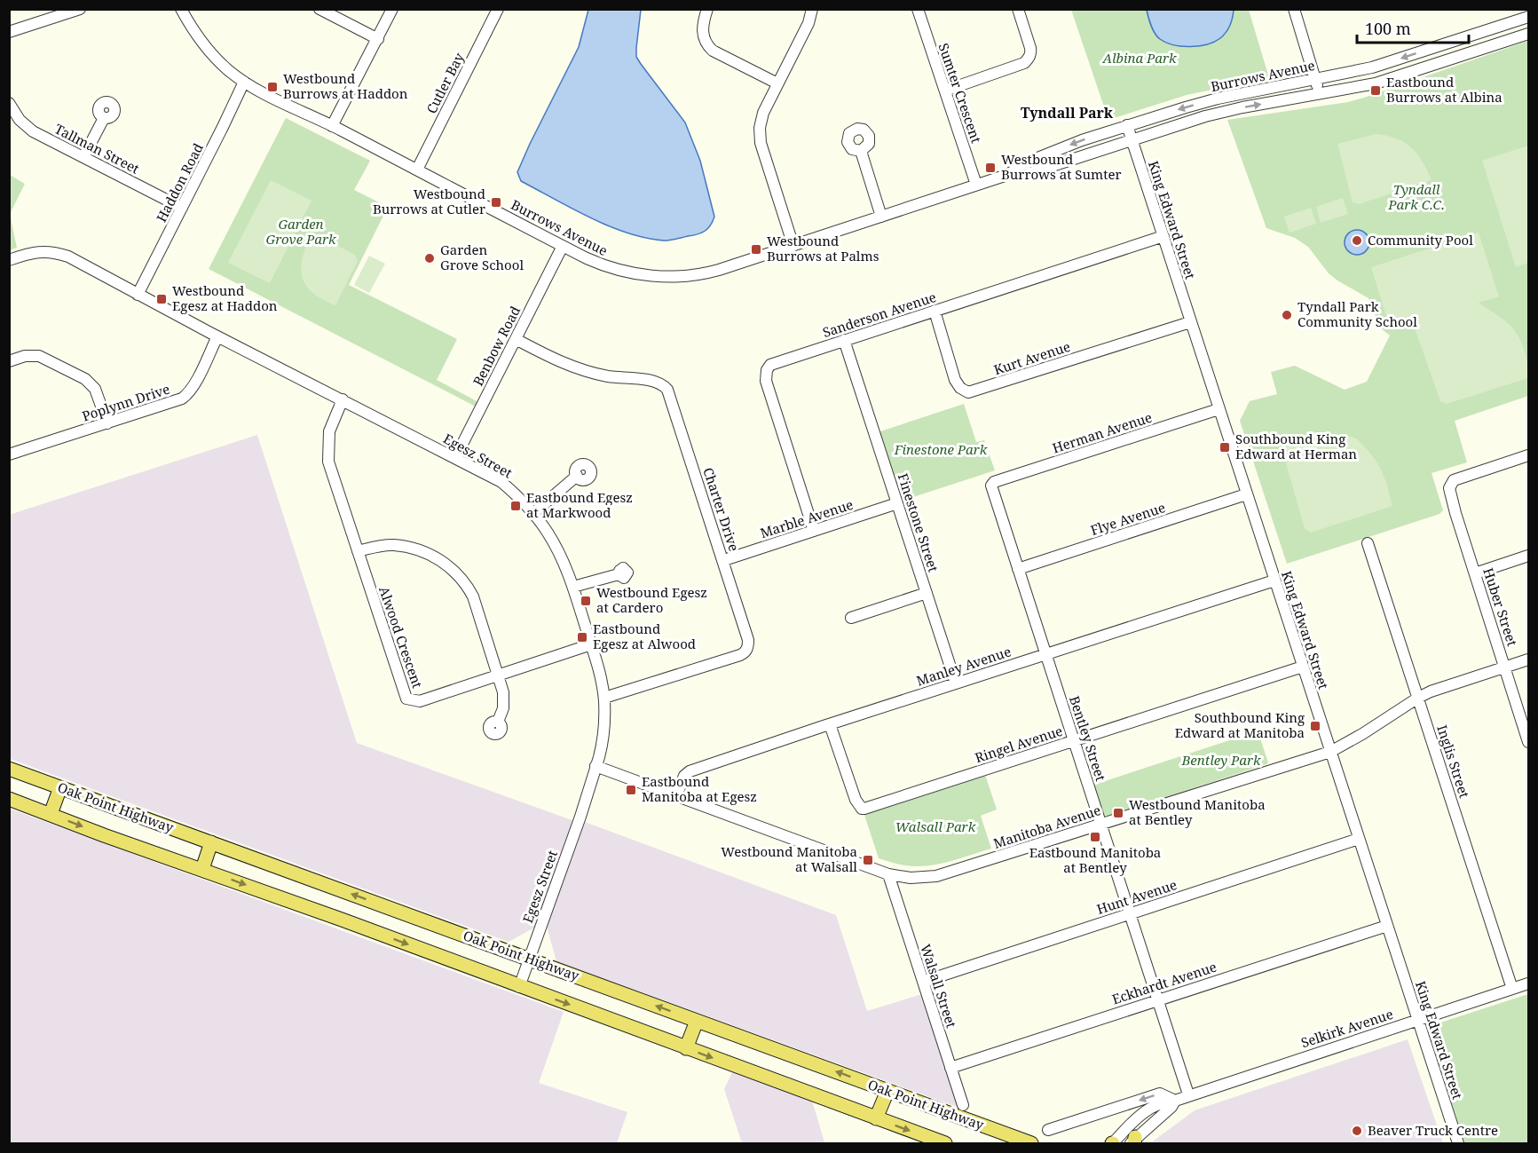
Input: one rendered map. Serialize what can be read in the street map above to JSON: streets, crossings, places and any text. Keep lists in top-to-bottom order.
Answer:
{
  "streets": {
    "main road": ["Oak Point Highway"],
    "street": [
      "Burrows Avenue",
      "Cutler Bay",
      "Sumter Crescent",
      "Tallman Street",
      "Haddon Road",
      "King Edward Street",
      "Sanderson Avenue",
      "Benbow Road",
      "Kurt Avenue",
      "Poplynn Drive",
      "Herman Avenue",
      "Egesz Street",
      "Charter Drive",
      "Marble Avenue",
      "Flye Avenue",
      "Finestone Street",
      "Huber Street",
      "Alwood Crescent",
      "Manley Avenue",
      "Bentley Street",
      "Ringel Avenue",
      "Inglis Street",
      "Manitoba Avenue",
      "Hunt Avenue",
      "Eckhardt Avenue",
      "Walsall Street",
      "Selkirk Avenue"
    ]
  },
  "crossings": [
    ["Burrows Avenue", "Cutler Bay"],
    ["Burrows Avenue", "Sumter Crescent"],
    ["Burrows Avenue", "Haddon Road"],
    ["Burrows Avenue", "King Edward Street"],
    ["Burrows Avenue", "Benbow Road"],
    ["Tallman Street", "Haddon Road"],
    ["Haddon Road", "Egesz Street"],
    ["King Edward Street", "Sanderson Avenue"],
    ["King Edward Street", "Kurt Avenue"],
    ["King Edward Street", "Herman Avenue"],
    ["King Edward Street", "Flye Avenue"],
    ["King Edward Street", "Manley Avenue"],
    ["King Edward Street", "Ringel Avenue"],
    ["King Edward Street", "Manitoba Avenue"],
    ["King Edward Street", "Hunt Avenue"],
    ["King Edward Street", "Eckhardt Avenue"],
    ["King Edward Street", "Selkirk Avenue"],
    ["Sanderson Avenue", "Kurt Avenue"],
    ["Sanderson Avenue", "Marble Avenue"],
    ["Sanderson Avenue", "Finestone Street"],
    ["Benbow Road", "Egesz Street"],
    ["Benbow Road", "Charter Drive"],
    ["Poplynn Drive", "Egesz Street"],
    ["Herman Avenue", "Bentley Street"],
    ["Egesz Street", "Charter Drive"],
    ["Egesz Street", "Alwood Crescent"],
    ["Egesz Street", "Oak Point Highway"],
    ["Egesz Street", "Manitoba Avenue"],
    ["Charter Drive", "Marble Avenue"],
    ["Marble Avenue", "Finestone Street"],
    ["Flye Avenue", "Bentley Street"],
    ["Finestone Street", "Manley Avenue"],
    ["Huber Street", "Manitoba Avenue"],
    ["Manley Avenue", "Bentley Street"],
    ["Manley Avenue", "Ringel Avenue"],
    ["Manley Avenue", "Manitoba Avenue"],
    ["Bentley Street", "Ringel Avenue"],
    ["Bentley Street", "Manitoba Avenue"],
    ["Bentley Street", "Hunt Avenue"],
    ["Bentley Street", "Eckhardt Avenue"],
    ["Bentley Street", "Selkirk Avenue"],
    ["Inglis Street", "Manitoba Avenue"],
    ["Inglis Street", "Selkirk Avenue"],
    ["Manitoba Avenue", "Walsall Street"],
    ["Hunt Avenue", "Walsall Street"],
    ["Eckhardt Avenue", "Walsall Street"]
  ],
  "districts": ["Tyndall Park"],
  "parks": [
    "Albina Park",
    "Tyndall Park C.C.",
    "Garden Grove Park",
    "Finestone Park",
    "Bentley Park",
    "Walsall Park"
  ],
  "places": {
    "transit": [
      "Westbound Burrows at Haddon",
      "Eastbound Burrows at Albina",
      "Westbound Burrows at Sumter",
      "Westbound Burrows at Cutler",
      "Westbound Burrows at Palms",
      "Westbound Egesz at Haddon",
      "Southbound King Edward at Herman",
      "Eastbound Egesz at Markwood",
      "Westbound Egesz at Cardero",
      "Eastbound Egesz at Alwood",
      "Southbound King Edward at Manitoba",
      "Eastbound Manitoba at Egesz",
      "Westbound Manitoba at Bentley",
      "Eastbound Manitoba at Bentley",
      "Westbound Manitoba at Walsall"
    ],
    "other": [
      "Community Pool",
      "Garden Grove School",
      "Tyndall Park Community School",
      "Beaver Truck Centre"
    ]
  },
  "scale_bar": "100 m"
}
